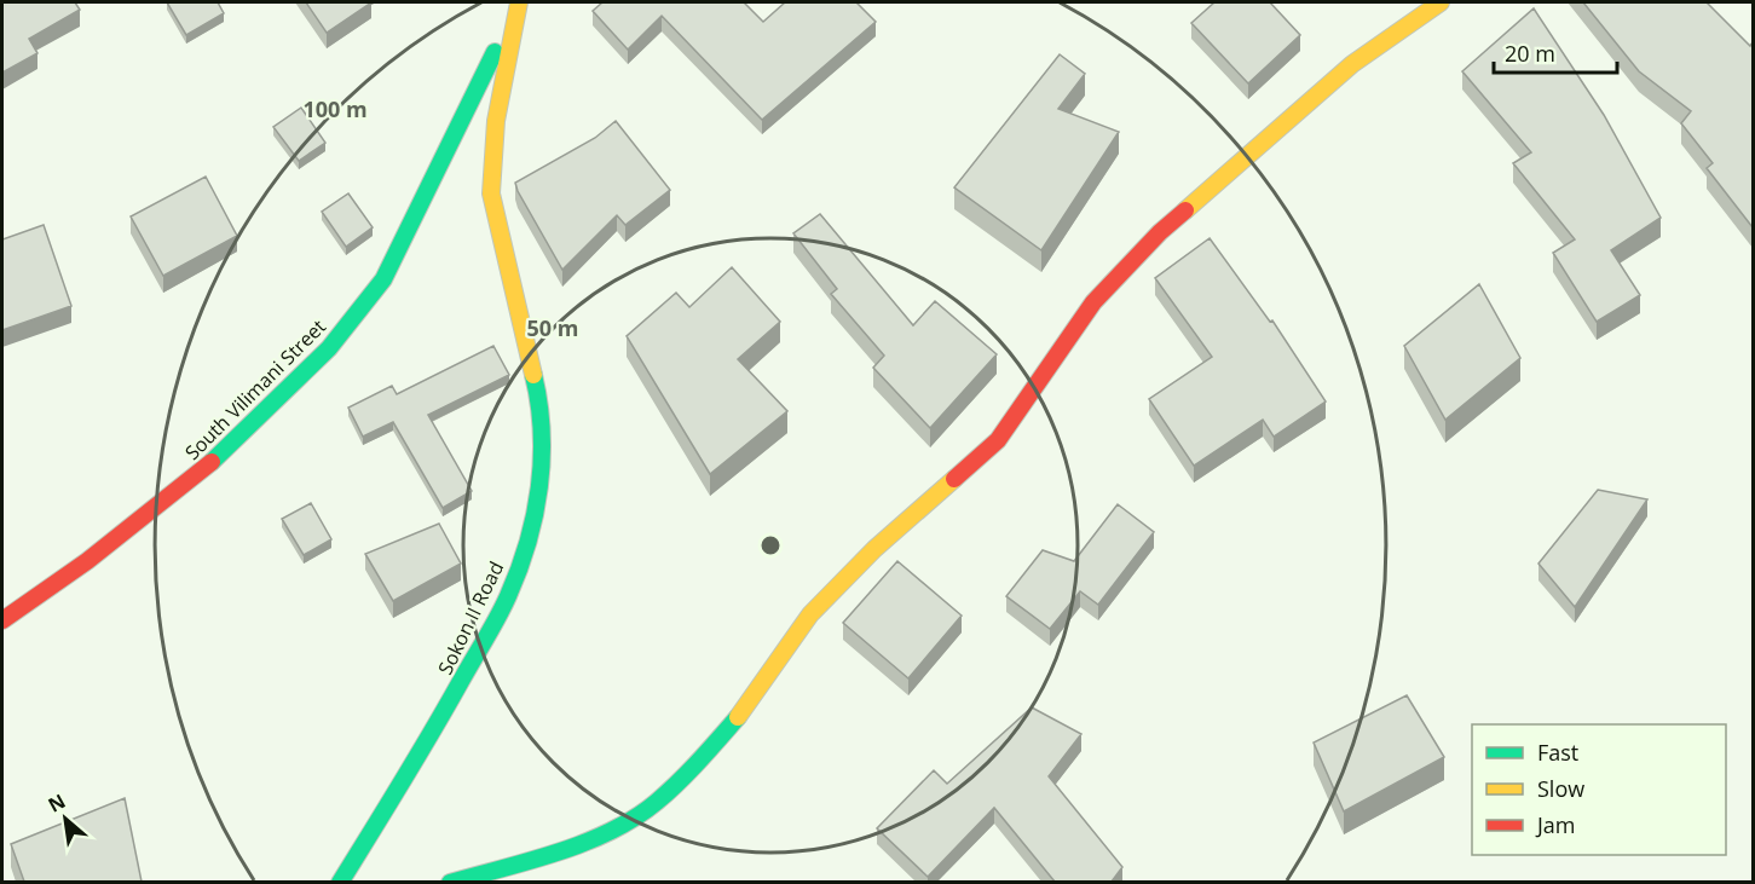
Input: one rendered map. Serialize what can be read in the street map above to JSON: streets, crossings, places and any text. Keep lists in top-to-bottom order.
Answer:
{
  "streets": {
    "street": ["South Vilimani Street", "Sokon II Road"]
  },
  "crossings": [
    ["South Vilimani Street", "Sokon II Road"]
  ],
  "legend": ["Fast", "Slow", "Jam"],
  "scale_bar": "20 m",
  "north": "top left",
  "rings": ["100 m", "50 m"]
}
